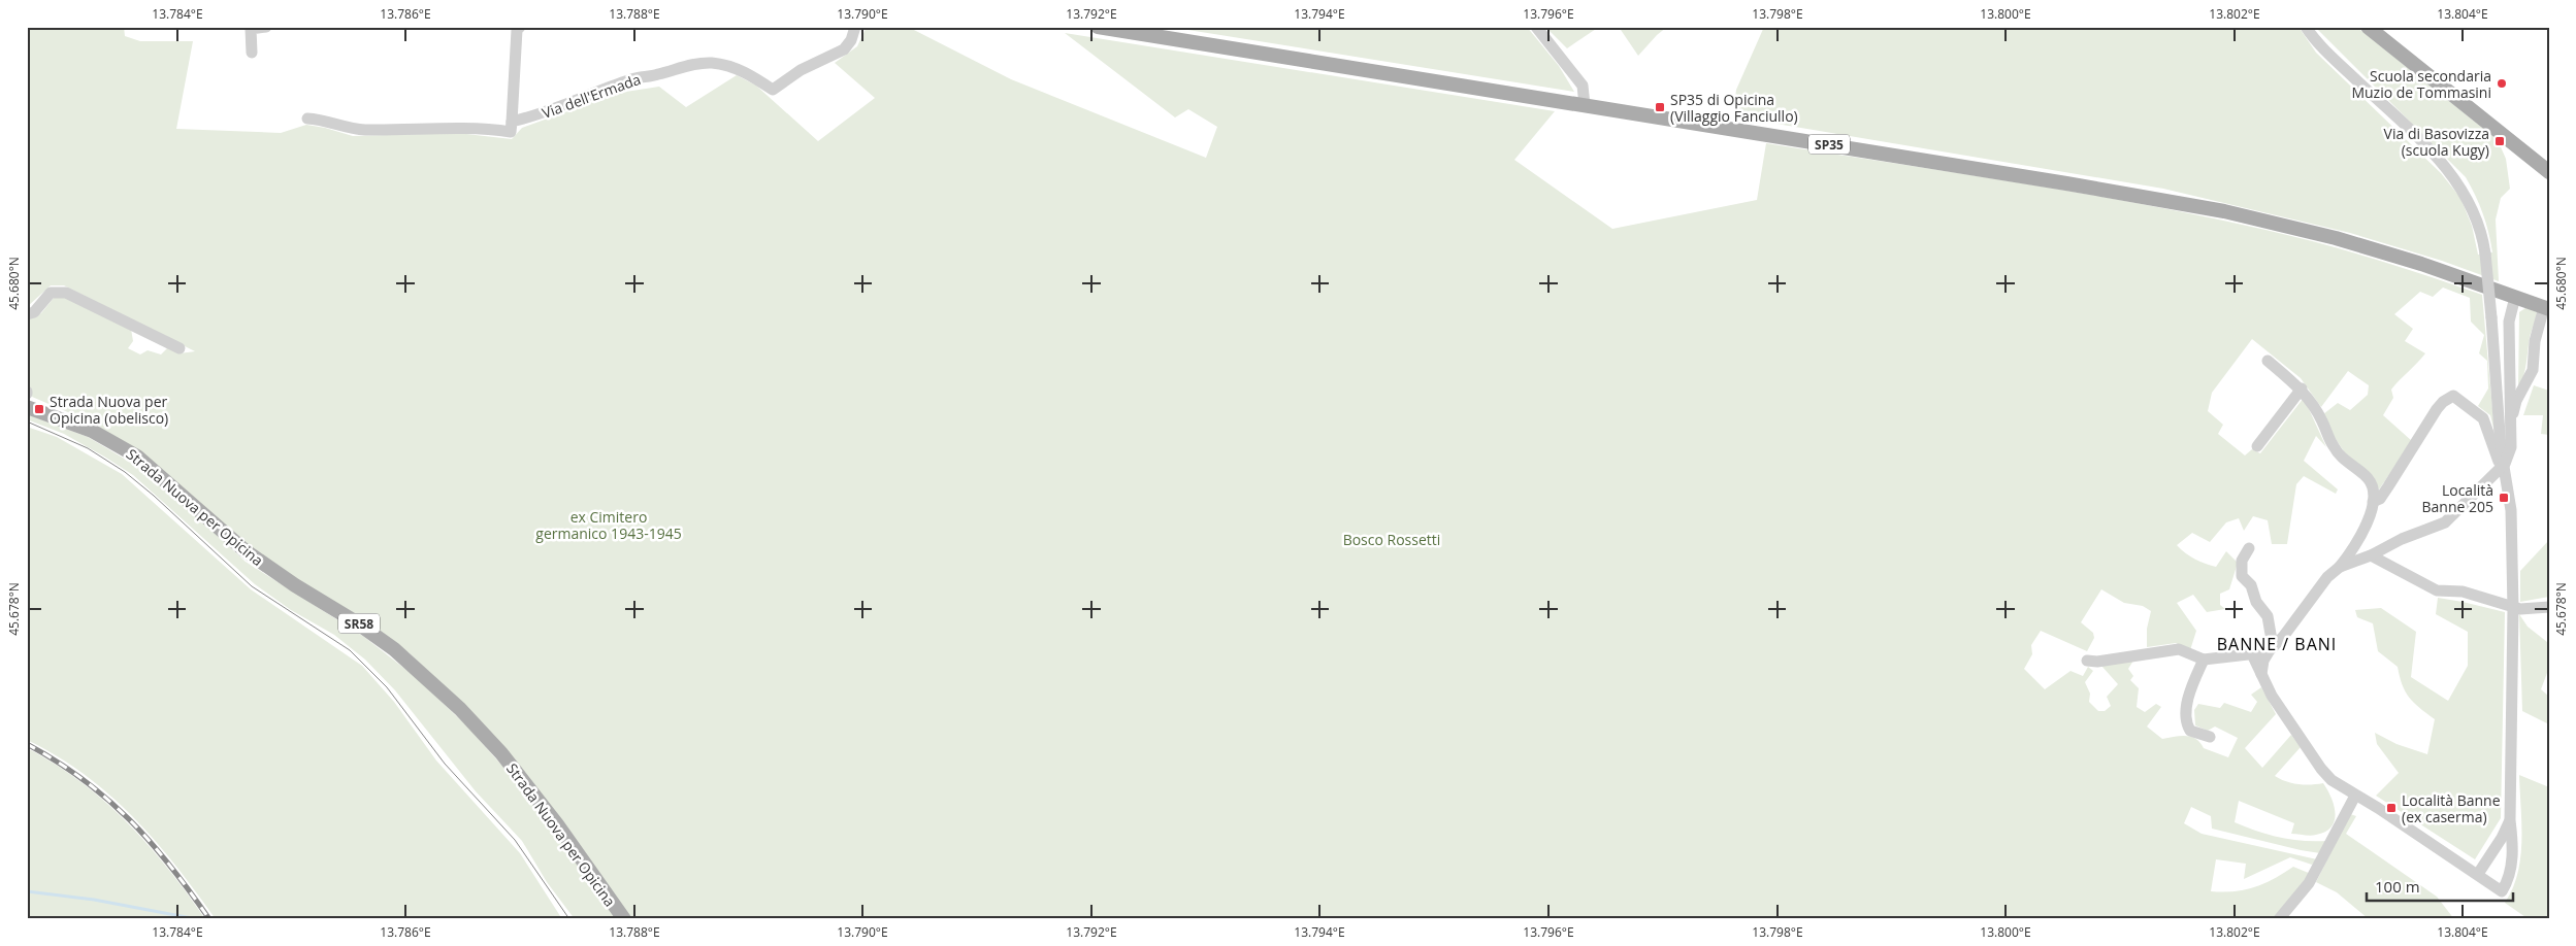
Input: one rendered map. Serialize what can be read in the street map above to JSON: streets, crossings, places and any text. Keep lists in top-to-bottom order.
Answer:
{
  "streets": {
    "main road": ["SP35", "Strada Nuova per Opicina", "SR58"],
    "street": ["Via dell'Ermada"]
  },
  "districts": ["BANNE / BANI"],
  "parks": ["ex Cimitero germanico 1943-1945", "Bosco Rossetti"],
  "places": {
    "other": ["Scuola secondaria Muzio de Tommasini"],
    "transit": [
      "SP35 di Opicina (Villaggio Fanciullo)",
      "Via di Basovizza (scuola Kugy)",
      "Strada Nuova per Opicina (obelisco)",
      "Località Banne 205",
      "Località Banne (ex caserma)"
    ]
  },
  "scale_bar": "100 m",
  "coordinates": [
    "13.784°E",
    "13.786°E",
    "13.788°E",
    "13.790°E",
    "13.792°E",
    "13.794°E",
    "13.796°E",
    "13.798°E",
    "13.800°E",
    "13.802°E",
    "13.804°E",
    "45.680°N",
    "45.678°N"
  ]
}
